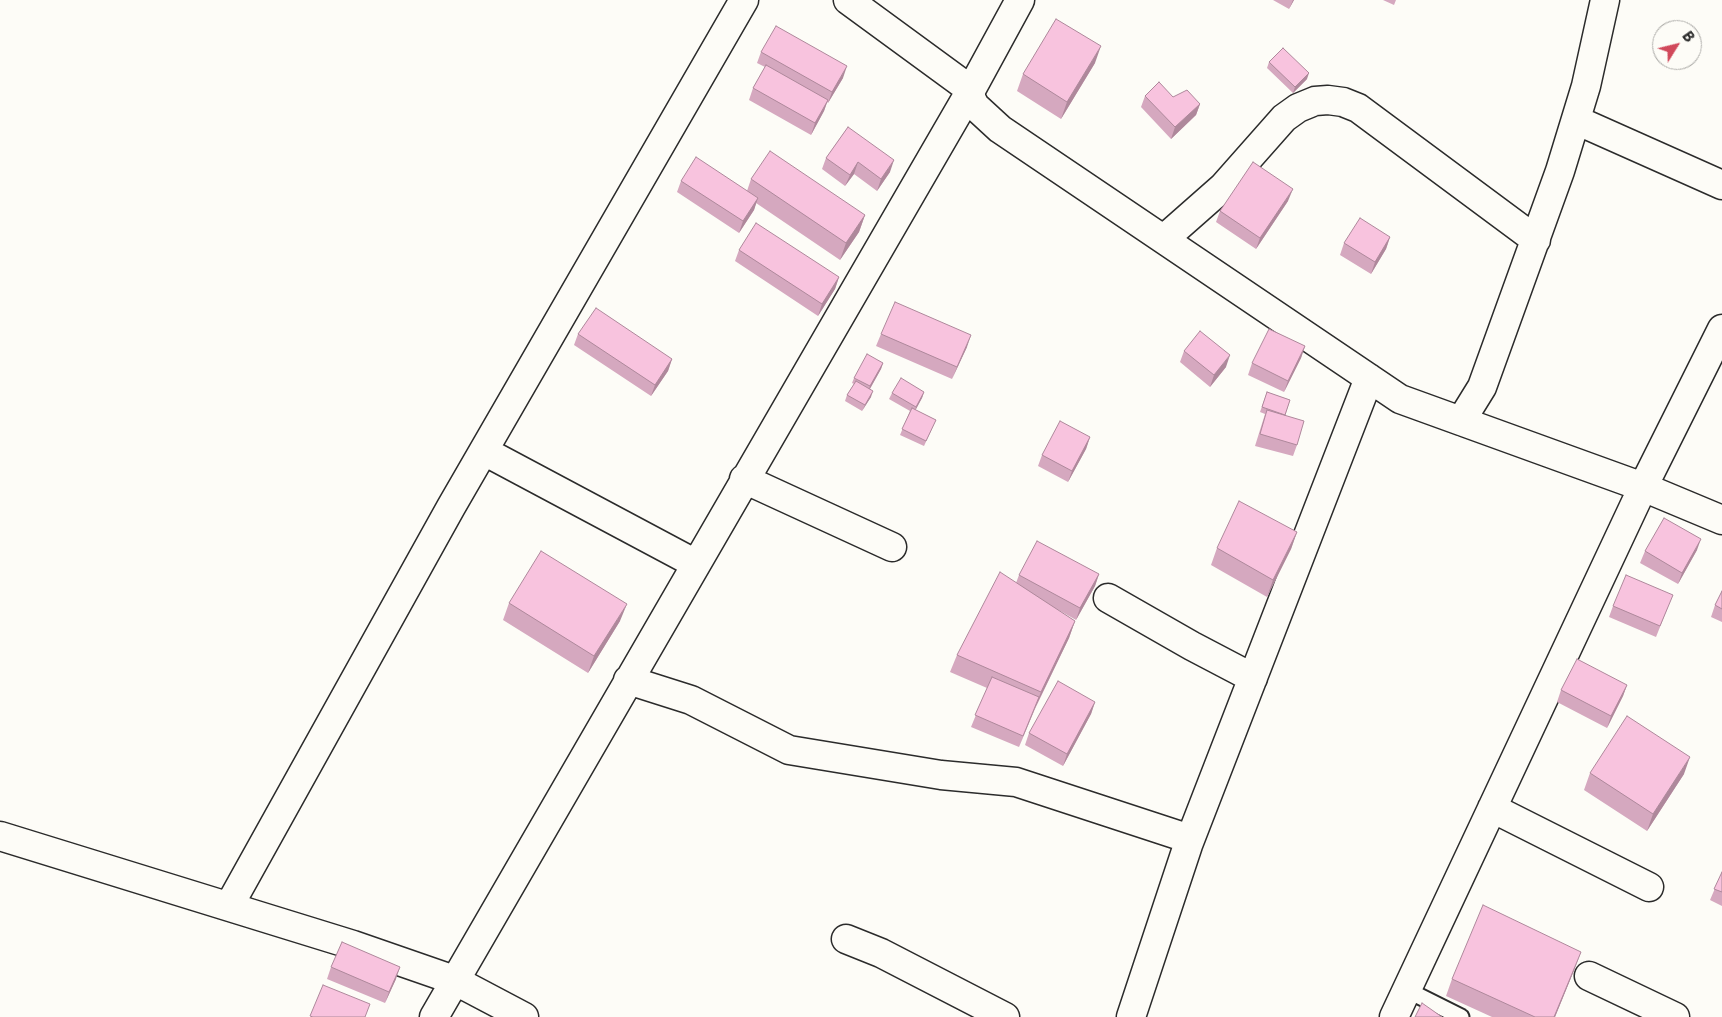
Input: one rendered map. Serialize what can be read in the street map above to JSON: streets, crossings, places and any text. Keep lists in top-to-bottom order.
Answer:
{
  "north": "top right"
}
